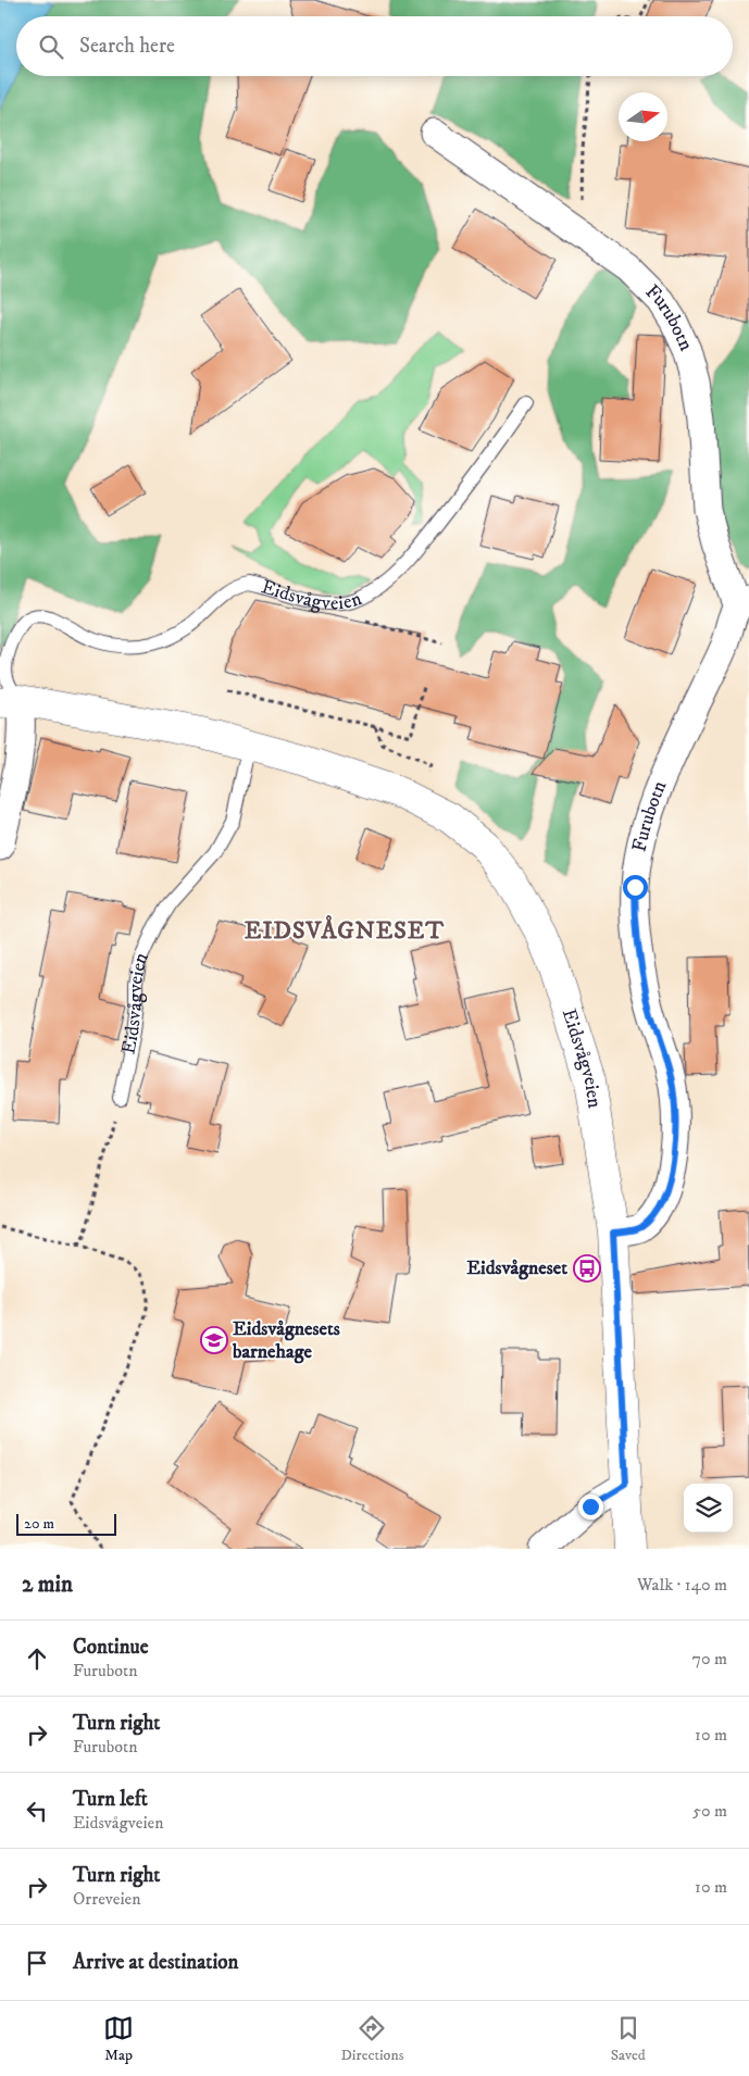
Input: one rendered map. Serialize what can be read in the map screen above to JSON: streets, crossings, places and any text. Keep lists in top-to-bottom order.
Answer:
{
  "streets": {
    "main road": ["Eidsvågveien"],
    "street": ["Furubotn"]
  },
  "crossings": [
    ["Furubotn", "Eidsvågveien"]
  ],
  "districts": ["EIDSVÅGNESET"],
  "places": {
    "bus stop": ["Eidsvågneset"],
    "school or university": ["Eidsvågnesets barnehage"]
  },
  "scale_bar": "20 m",
  "north": "right",
  "page": {
    "search": "Search here",
    "scale": "20 m",
    "heading": ["2 min", "Walk · 140 m"],
    "list": [
      ["Continue", "Furubotn", "70 m"],
      ["Turn right", "Furubotn", "10 m"],
      ["Turn left", "Eidsvågveien", "50 m"],
      ["Turn right", "Orreveien", "10 m"],
      "Arrive at destination"
    ],
    "nav": ["Map", "Directions", "Saved"]
  }
}
